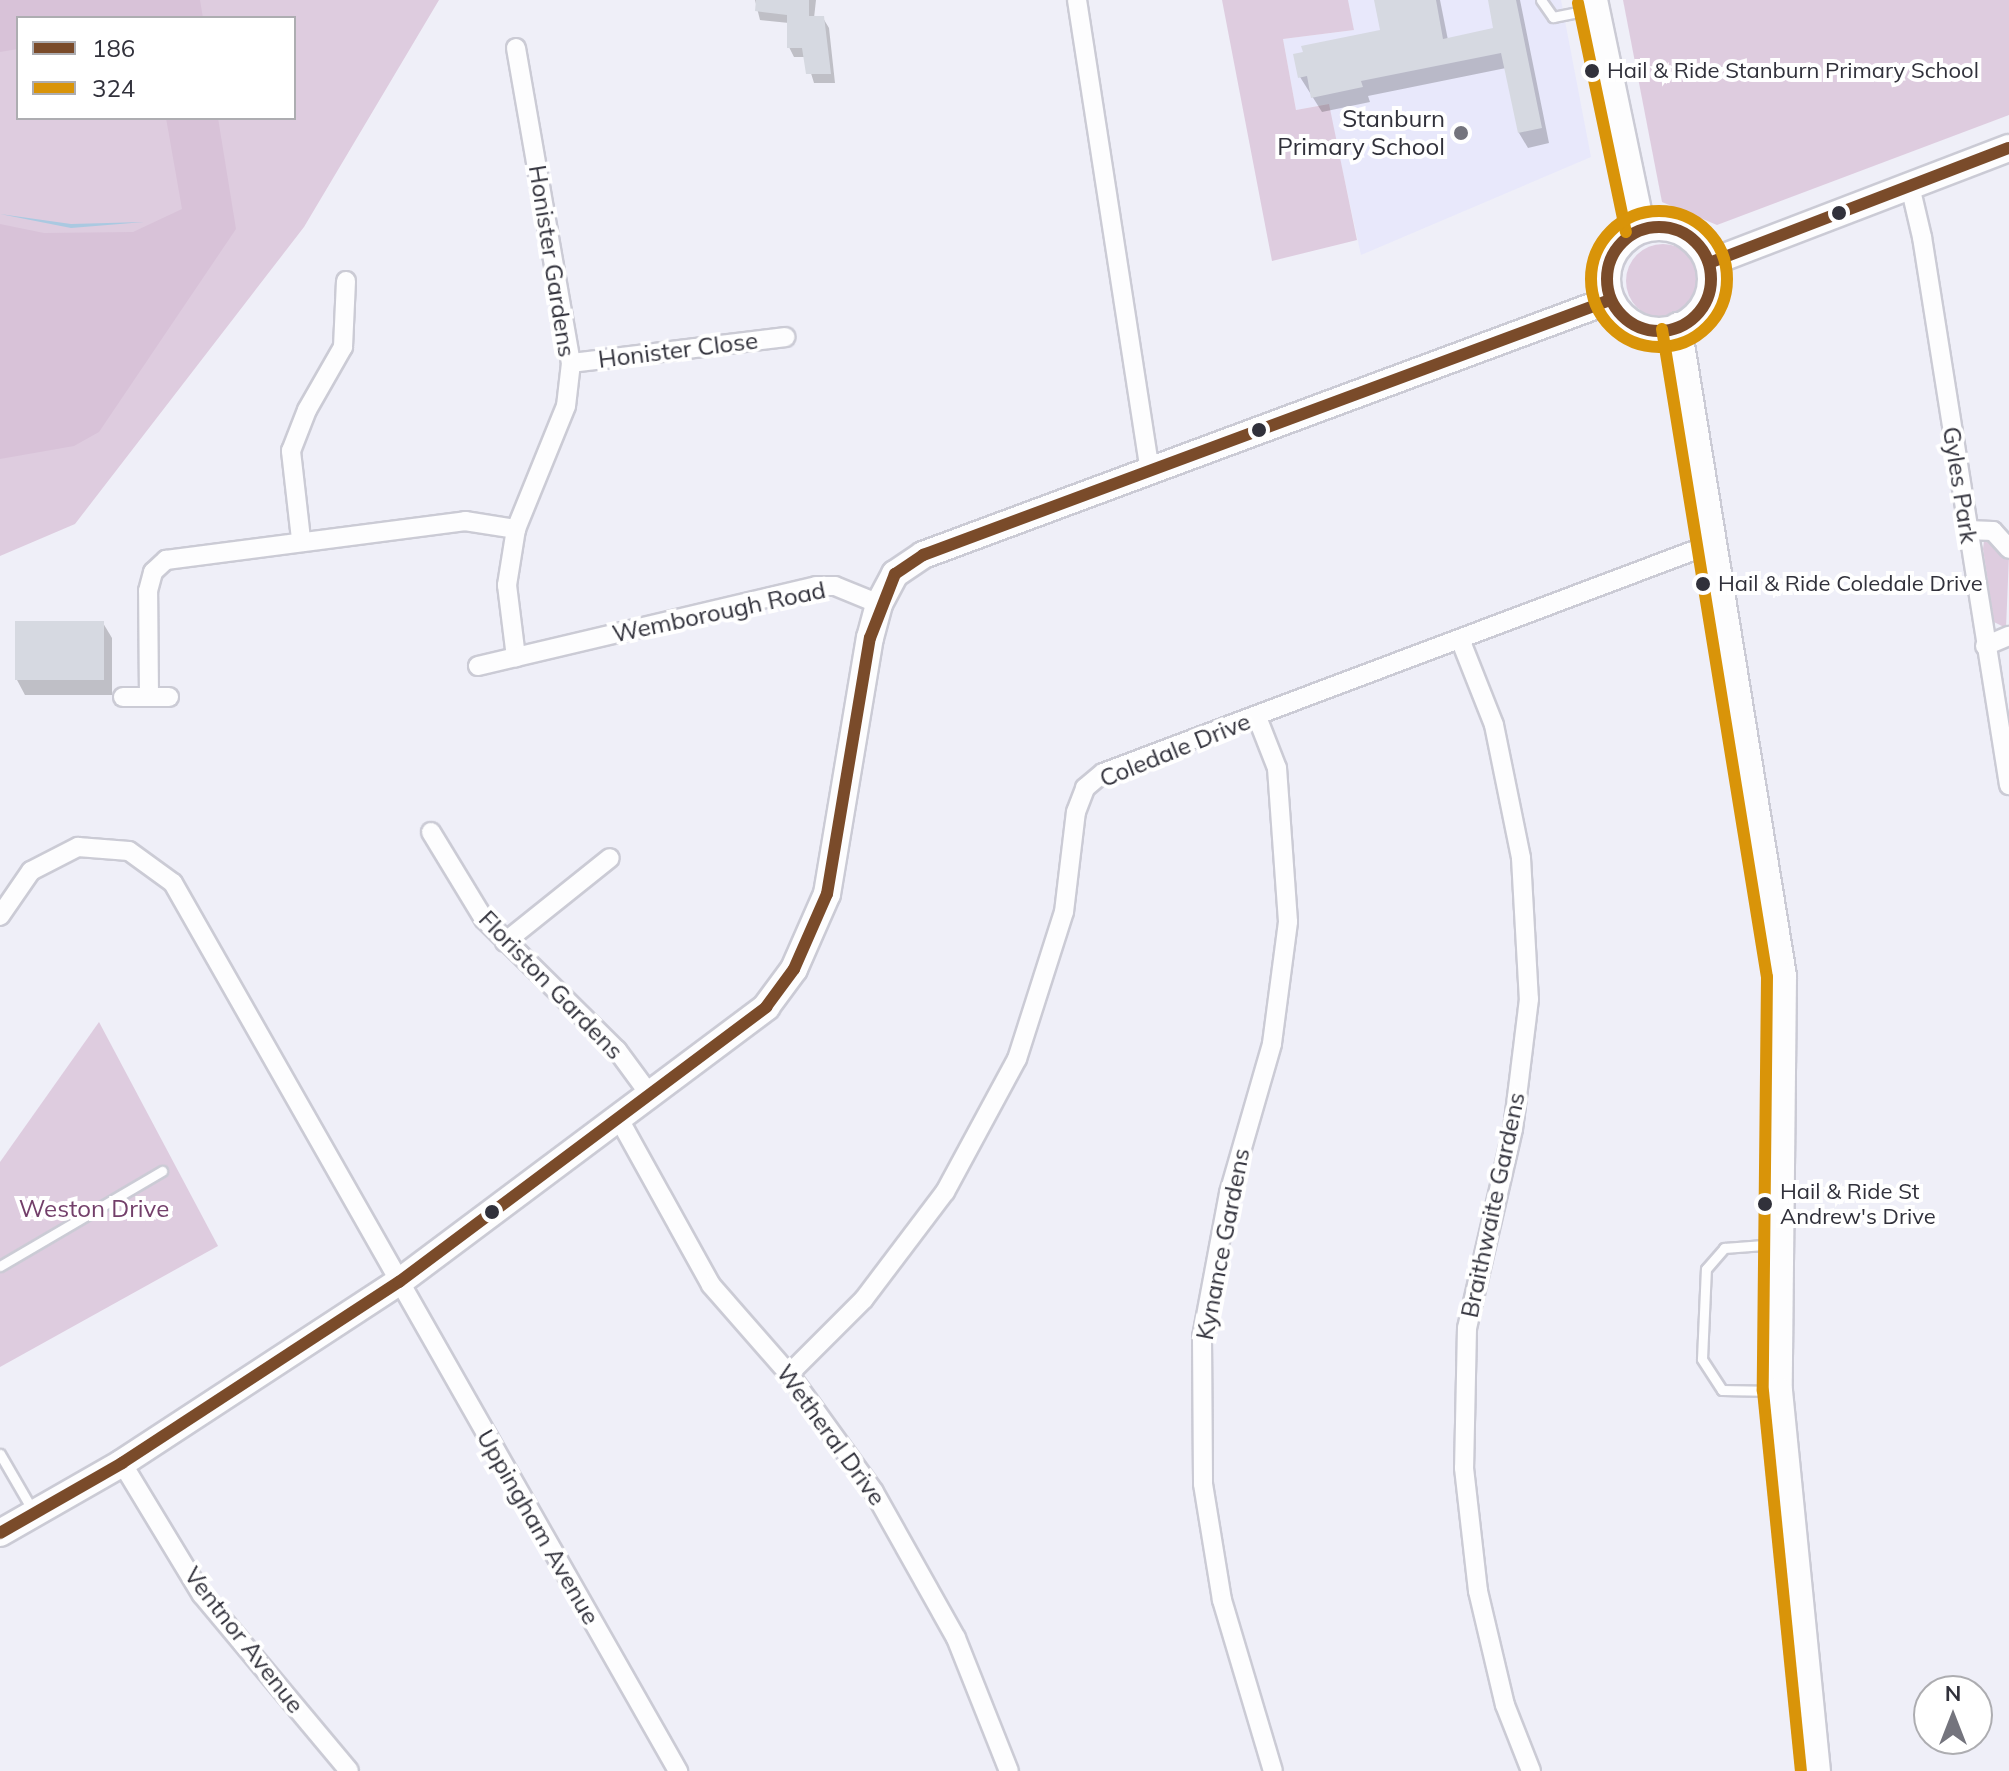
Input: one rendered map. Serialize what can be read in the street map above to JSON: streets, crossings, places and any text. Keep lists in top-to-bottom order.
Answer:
{
  "streets": {
    "street": [
      "Honister Gardens",
      "Honister Close",
      "Gyles Park",
      "Wemborough Road",
      "Coledale Drive",
      "Floriston Gardens",
      "Braithwaite Gardens",
      "Kynance Gardens",
      "Wetheral Drive",
      "Uppingham Avenue",
      "Ventnor Avenue"
    ]
  },
  "crossings": [
    ["Honister Gardens", "Honister Close"],
    ["Honister Gardens", "Wemborough Road"],
    ["Coledale Drive", "Braithwaite Gardens"],
    ["Coledale Drive", "Kynance Gardens"],
    ["Coledale Drive", "Wetheral Drive"]
  ],
  "parks": ["Weston Drive"],
  "places": [
    "Hail & Ride Stanburn Primary School",
    "Stanburn Primary School",
    "Hail & Ride Coledale Drive",
    "Hail & Ride St Andrew's Drive"
  ],
  "lines": ["transit line 324", "transit line 186"],
  "legend": ["186", "324"],
  "north": "top"
}
